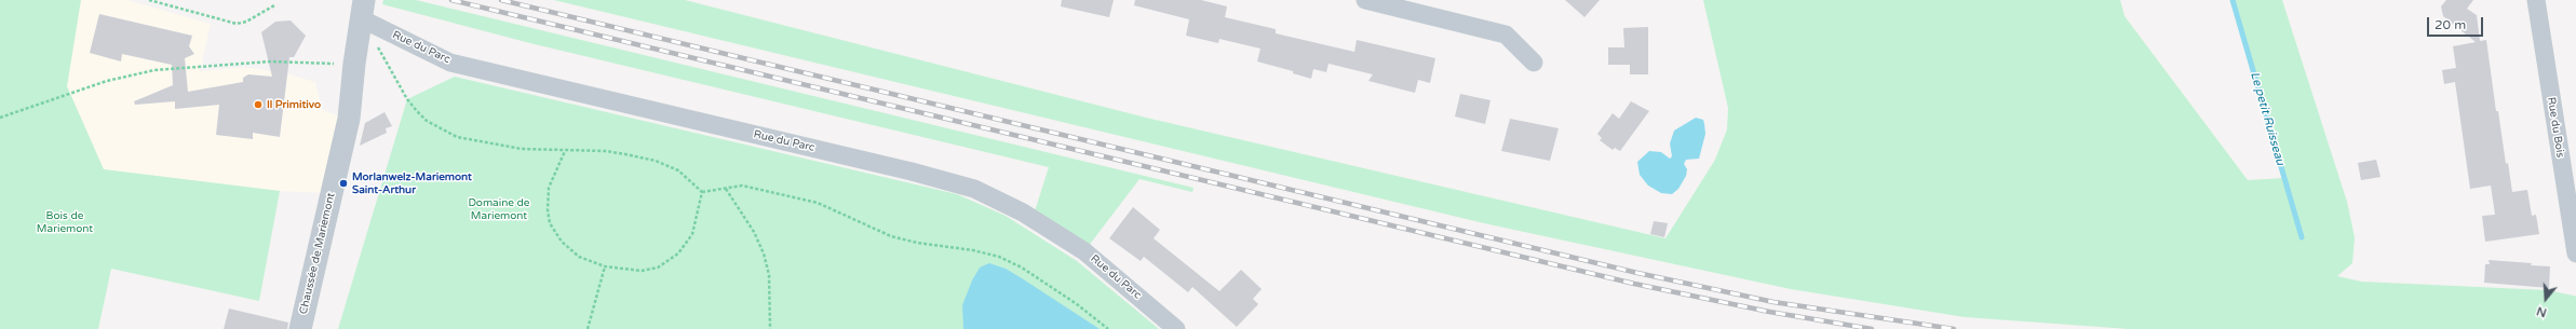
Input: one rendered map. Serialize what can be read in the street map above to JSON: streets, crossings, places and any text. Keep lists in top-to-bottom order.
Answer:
{
  "streets": {
    "street": ["Rue du Parc", "Rue du Bois", "Chaussée de Mariemont"]
  },
  "crossings": [
    ["Rue du Parc", "Chaussée de Mariemont"]
  ],
  "water": ["Le petit Ruisseau"],
  "parks": ["Domaine de Mariemont", "Bois de Mariemont"],
  "places": ["Il Primitivo", "Morlanwelz-Mariemont Saint-Arthur"],
  "scale_bar": "20 m",
  "north": "bottom"
}
